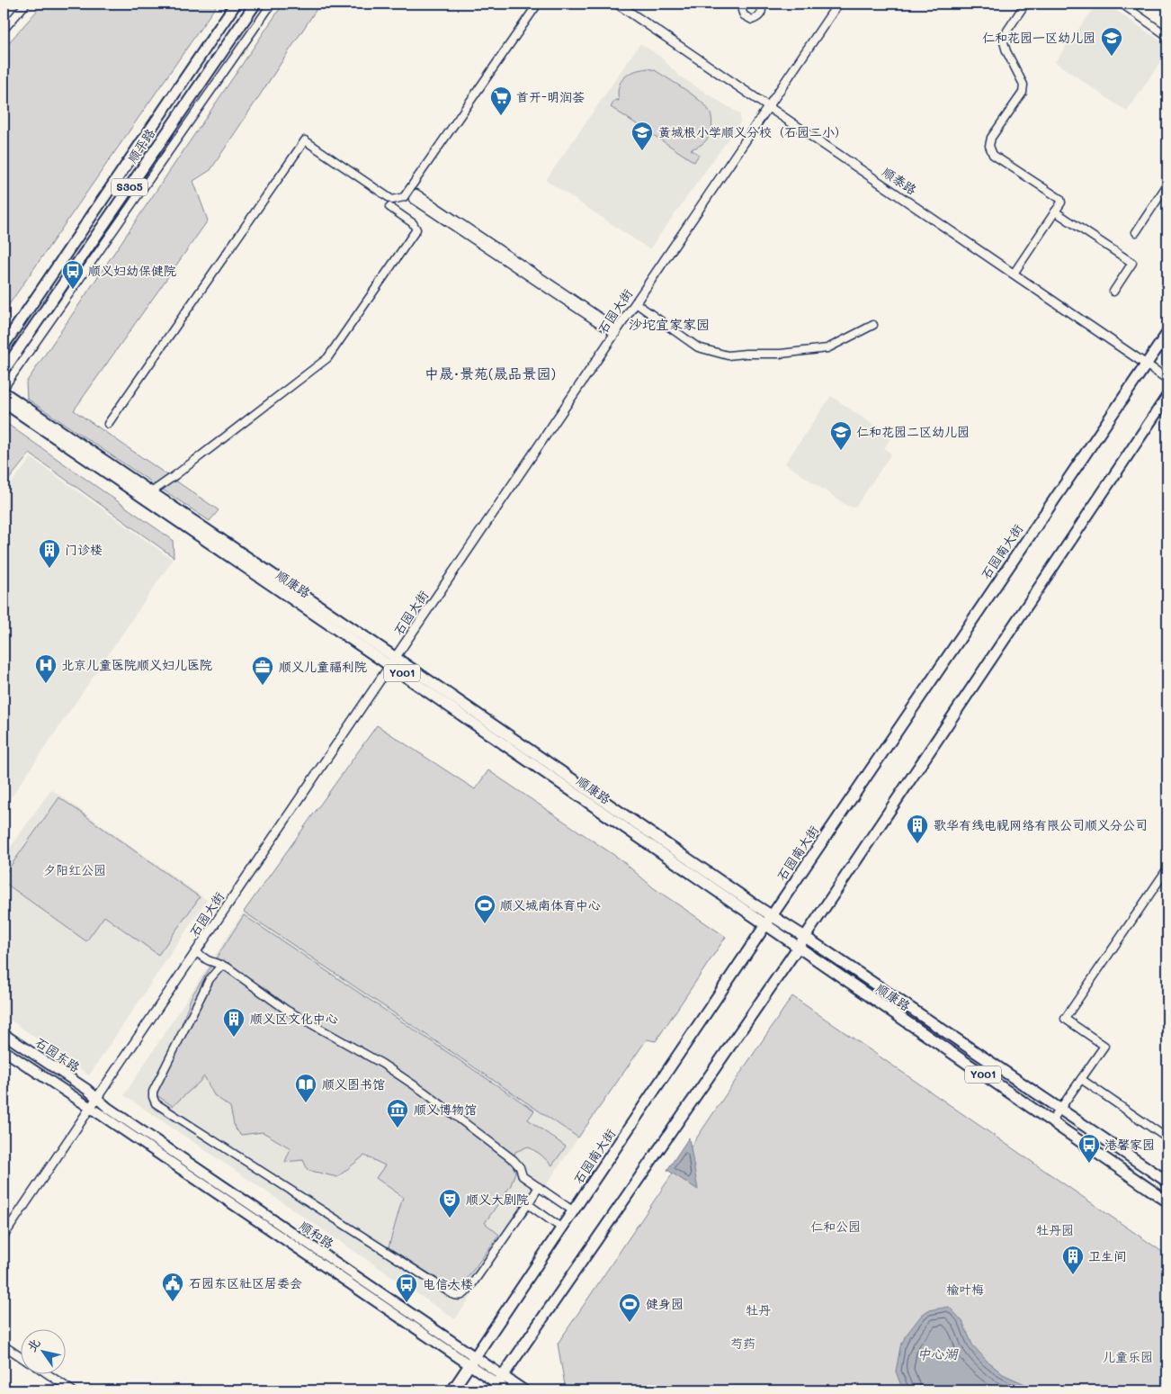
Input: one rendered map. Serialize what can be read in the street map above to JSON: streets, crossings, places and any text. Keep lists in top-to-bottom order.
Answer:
{
  "streets": {
    "main road": [
      "顺平路",
      "S305",
      "石园南大街",
      "顺康路",
      "Y001",
      "石园东路",
      "顺和路"
    ],
    "street": ["顺泰路", "石园大街"]
  },
  "crossings": [
    ["顺泰路", "石园大街"],
    ["顺泰路", "石园南大街"],
    ["石园大街", "顺康路"],
    ["石园大街", "石园东路"],
    ["石园大街", "顺和路"],
    ["石园南大街", "顺康路"],
    ["石园南大街", "顺和路"],
    ["石园东路", "顺和路"]
  ],
  "districts": ["沙坨宜家家园", "中晟·景苑(晟品景园)"],
  "water": ["中心湖"],
  "parks": [
    "夕阳红公园",
    "仁和公园",
    "牡丹园",
    "榆叶梅",
    "牡丹",
    "芍药",
    "儿童乐园"
  ],
  "places": {
    "school or university": ["仁和花园一区幼儿园", "黄城根小学顺义分校（石园二小）", "仁和花园二区幼儿园"],
    "supermarket": ["首开-明润荟"],
    "bus stop": ["顺义妇幼保健院", "港馨家园", "电信大楼"],
    "building": [
      "门诊楼",
      "歌华有线电视网络有限公司顺义分公司",
      "顺义区文化中心",
      "卫生间"
    ],
    "hospital": ["北京儿童医院顺义妇儿医院"],
    "office": ["顺义儿童福利院"],
    "sports": ["顺义城南体育中心", "健身园"],
    "library": ["顺义图书馆"],
    "museum": ["顺义博物馆"],
    "theatre": ["顺义大剧院"],
    "public building": ["石园东区社区居委会"]
  },
  "north": "top left"
}
